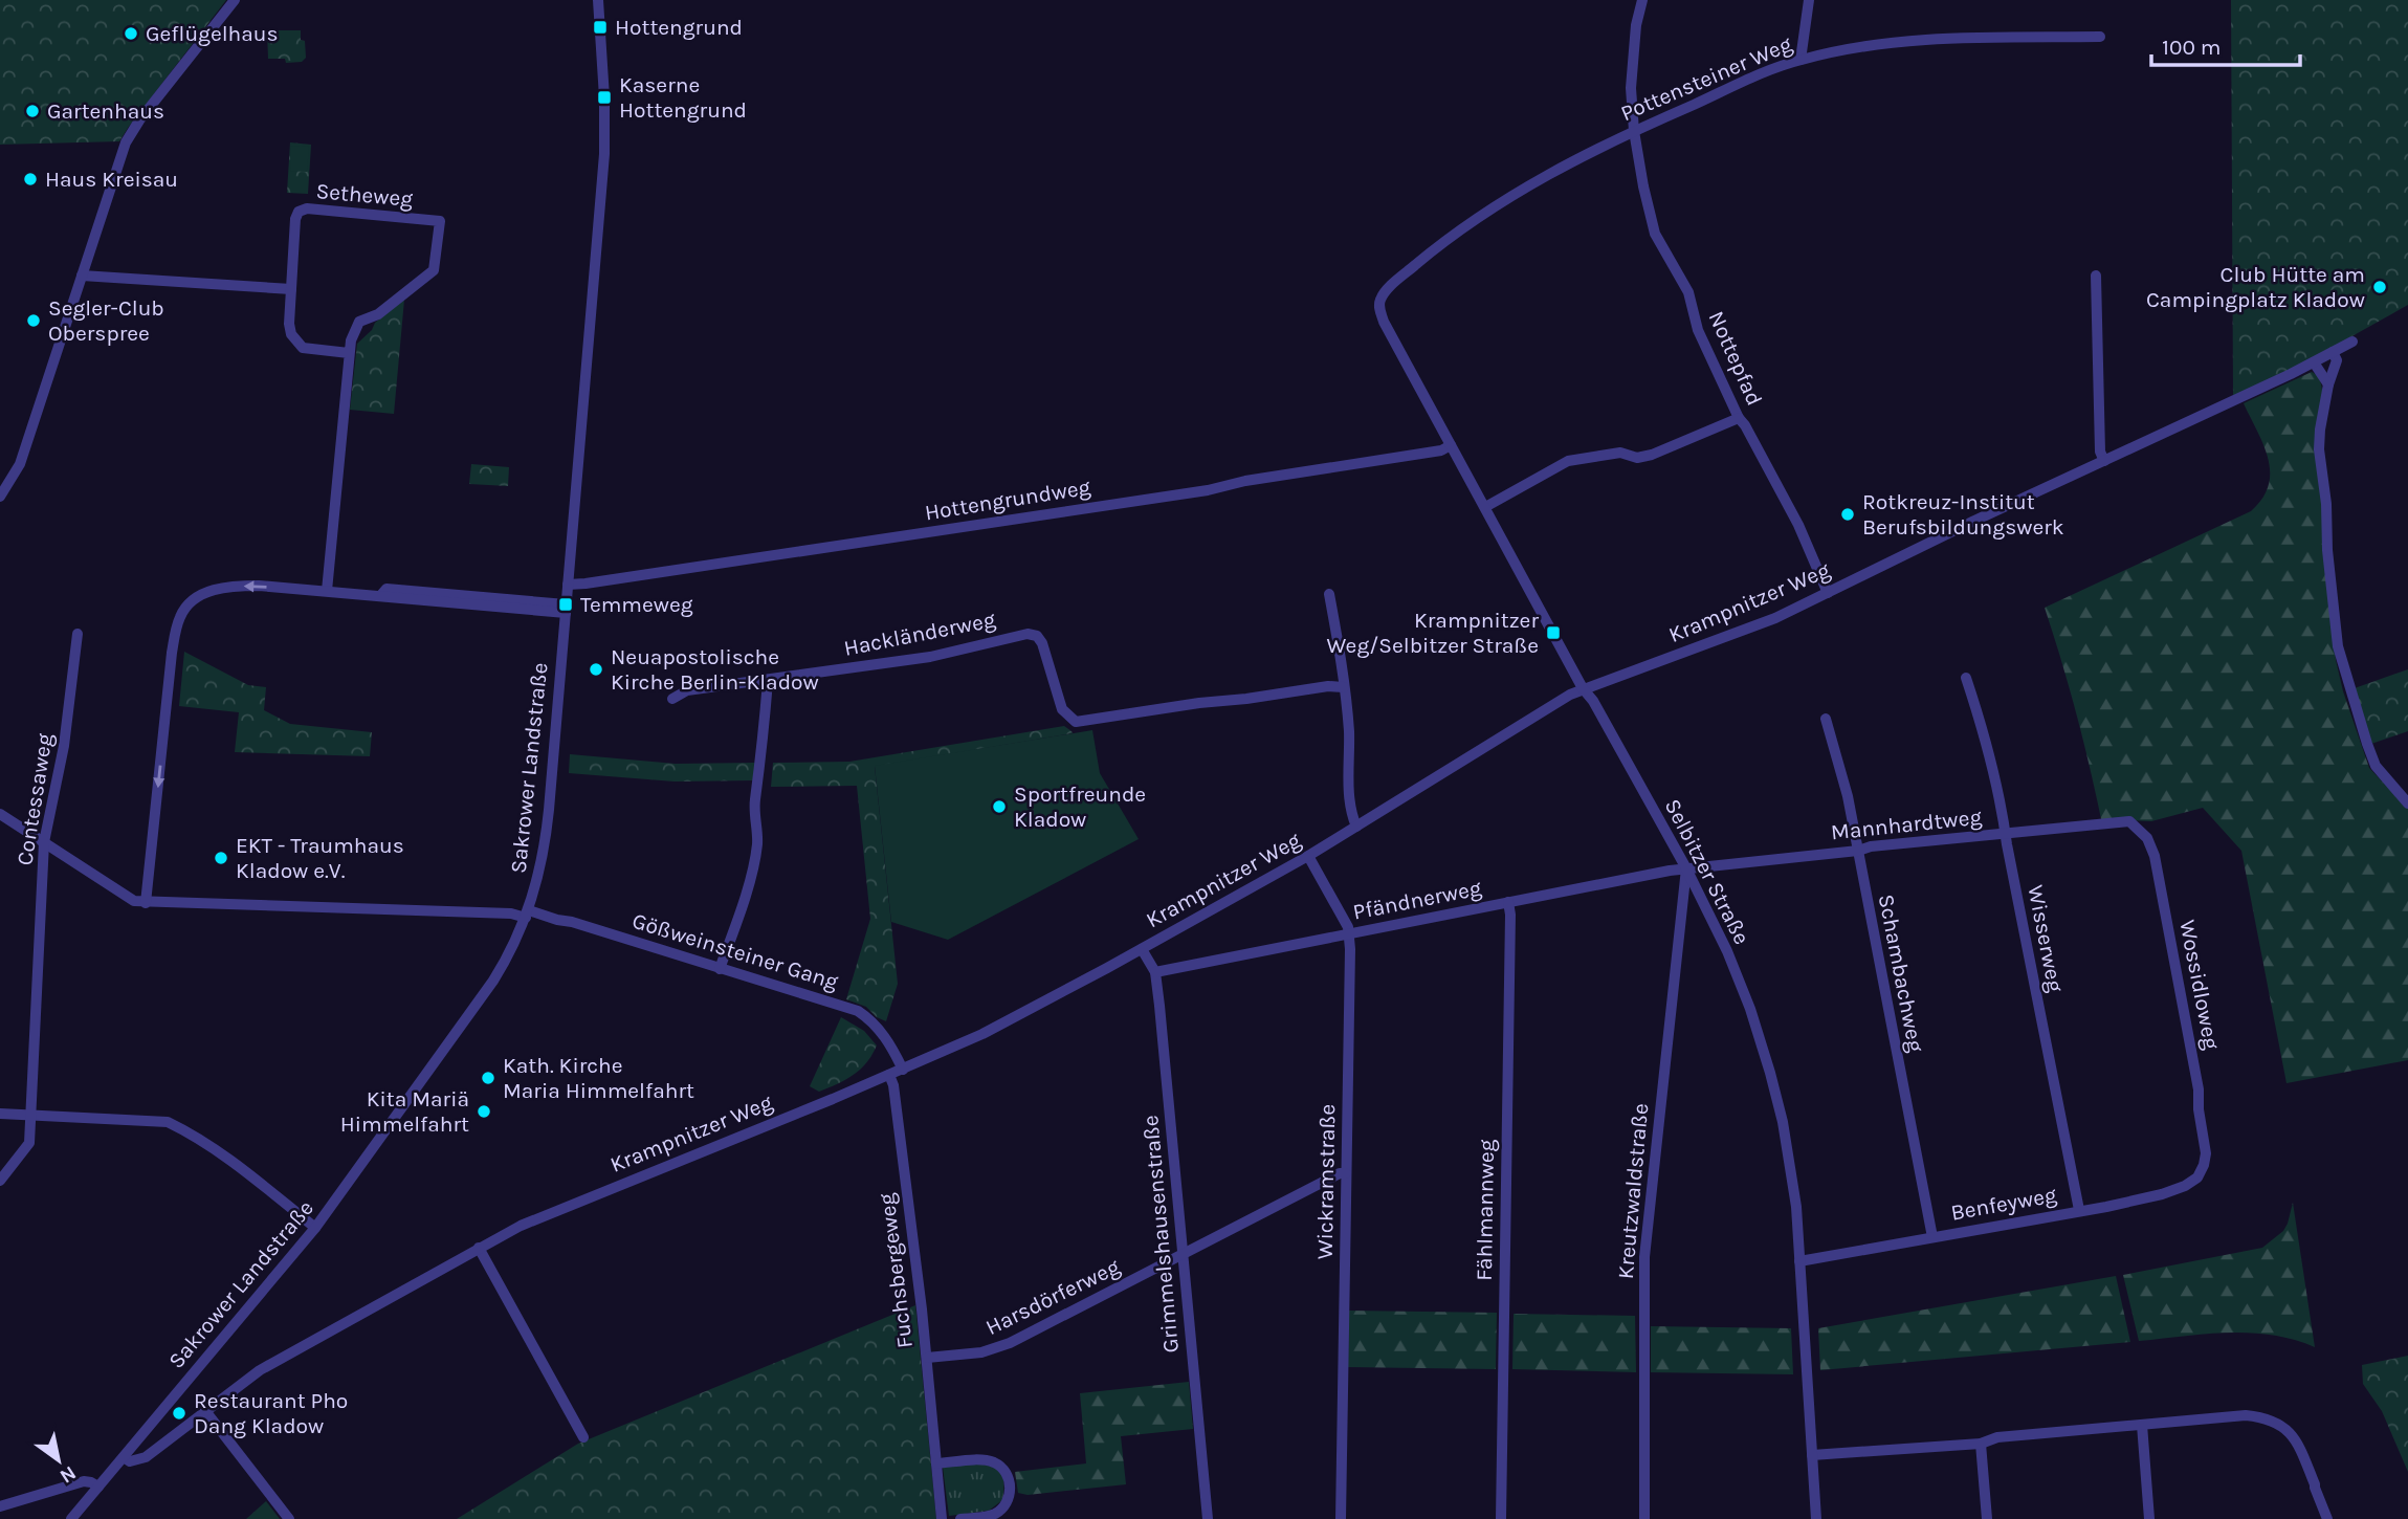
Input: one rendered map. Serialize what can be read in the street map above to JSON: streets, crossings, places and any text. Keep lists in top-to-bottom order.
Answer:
{
  "streets": {
    "street": [
      "Pottensteiner Weg",
      "Setheweg",
      "Nottepfad",
      "Hottengrundweg",
      "Krampnitzer Weg",
      "Hackländerweg",
      "Sakrower Landstraße",
      "Contessaweg",
      "Mannhardtweg",
      "Selbitzer Straße",
      "Pfändnerweg",
      "Wisserweg",
      "Gößweinsteiner Gang",
      "Schambachweg",
      "Wossidloweg",
      "Wickramstraße",
      "Kreutzwaldstraße",
      "Benfeyweg",
      "Fählmannweg",
      "Grimmelshausenstraße",
      "Fuchsbergeweg",
      "Harsdörferweg"
    ]
  },
  "crossings": [
    ["Pottensteiner Weg", "Nottepfad"],
    ["Pottensteiner Weg", "Selbitzer Straße"],
    ["Nottepfad", "Krampnitzer Weg"],
    ["Hottengrundweg", "Sakrower Landstraße"],
    ["Hottengrundweg", "Selbitzer Straße"],
    ["Krampnitzer Weg", "Sakrower Landstraße"],
    ["Krampnitzer Weg", "Selbitzer Straße"],
    ["Krampnitzer Weg", "Gößweinsteiner Gang"],
    ["Krampnitzer Weg", "Wickramstraße"],
    ["Krampnitzer Weg", "Grimmelshausenstraße"],
    ["Krampnitzer Weg", "Fuchsbergeweg"],
    ["Sakrower Landstraße", "Gößweinsteiner Gang"],
    ["Contessaweg", "Gößweinsteiner Gang"],
    ["Mannhardtweg", "Selbitzer Straße"],
    ["Mannhardtweg", "Pfändnerweg"],
    ["Mannhardtweg", "Wisserweg"],
    ["Mannhardtweg", "Schambachweg"],
    ["Mannhardtweg", "Wossidloweg"],
    ["Mannhardtweg", "Kreutzwaldstraße"],
    ["Selbitzer Straße", "Pfändnerweg"],
    ["Selbitzer Straße", "Kreutzwaldstraße"],
    ["Selbitzer Straße", "Benfeyweg"],
    ["Pfändnerweg", "Wickramstraße"],
    ["Pfändnerweg", "Kreutzwaldstraße"],
    ["Pfändnerweg", "Fählmannweg"],
    ["Pfändnerweg", "Grimmelshausenstraße"],
    ["Wisserweg", "Benfeyweg"],
    ["Schambachweg", "Benfeyweg"],
    ["Wossidloweg", "Benfeyweg"],
    ["Wickramstraße", "Harsdörferweg"],
    ["Grimmelshausenstraße", "Harsdörferweg"],
    ["Fuchsbergeweg", "Harsdörferweg"]
  ],
  "places": {
    "transit": [
      "Hottengrund",
      "Kaserne Hottengrund",
      "Temmeweg",
      "Krampnitzer Weg/Selbitzer Straße"
    ],
    "other": [
      "Geflügelhaus",
      "Gartenhaus",
      "Haus Kreisau",
      "Club Hütte am Campingplatz Kladow",
      "Segler-Club Oberspree",
      "Rotkreuz-Institut Berufsbildungswerk",
      "Neuapostolische Kirche Berlin-Kladow",
      "Sportfreunde Kladow",
      "EKT - Traumhaus Kladow e.V.",
      "Kath. Kirche Maria Himmelfahrt",
      "Kita Mariä Himmelfahrt",
      "Restaurant Pho Dang Kladow"
    ]
  },
  "scale_bar": "100 m",
  "north": "bottom right"
}
